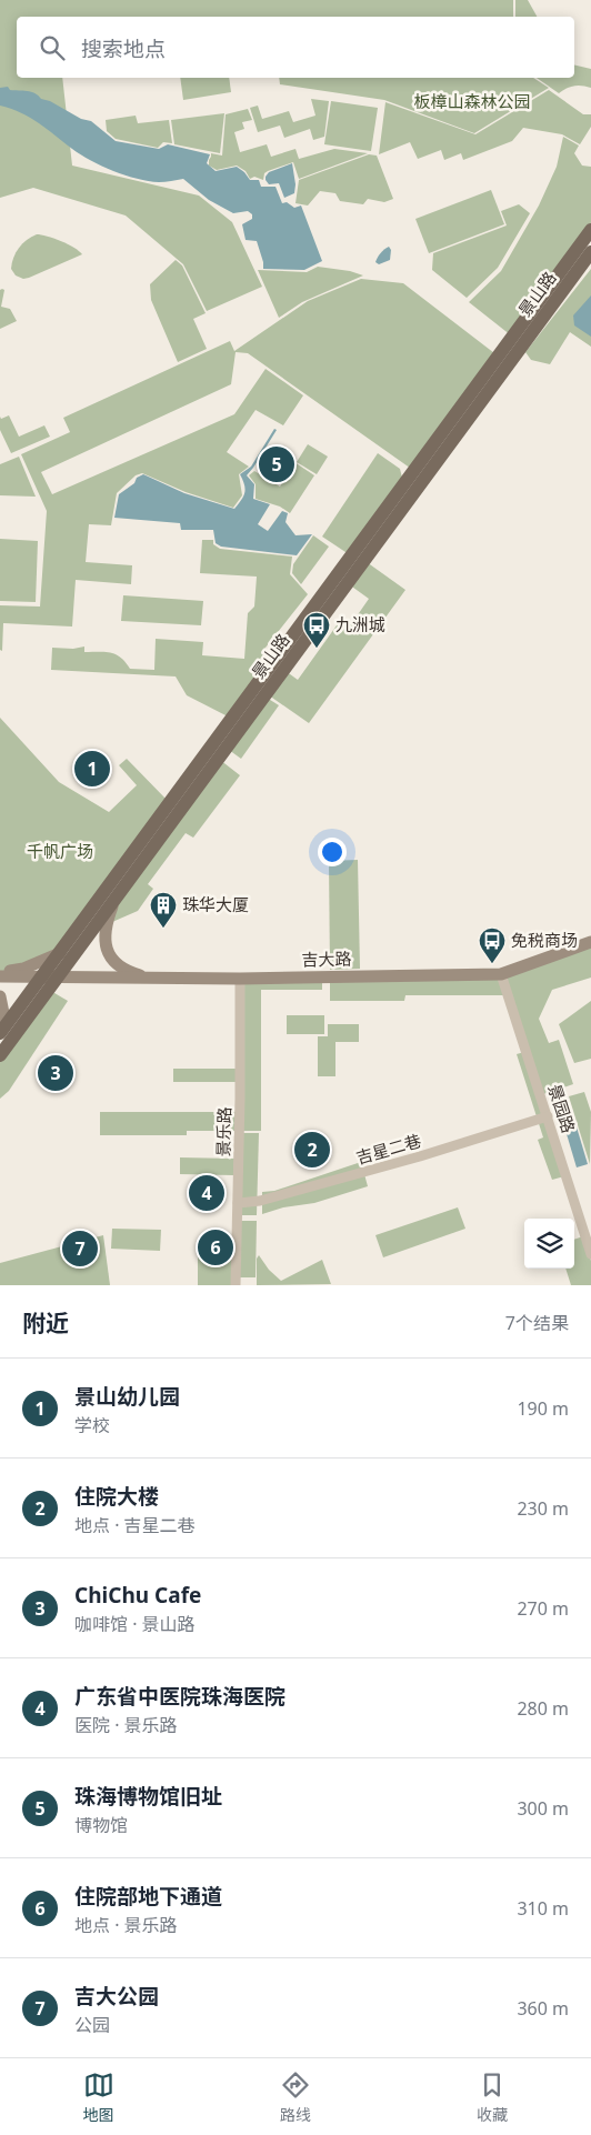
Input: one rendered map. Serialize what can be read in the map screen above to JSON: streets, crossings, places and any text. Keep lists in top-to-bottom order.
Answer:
{
  "streets": {
    "main road": ["景山路", "吉大路"],
    "street": ["景园路", "景乐路", "吉星二巷"]
  },
  "crossings": [
    ["景山路", "吉大路"],
    ["吉大路", "景园路"],
    ["吉大路", "景乐路"],
    ["景园路", "吉星二巷"],
    ["景乐路", "吉星二巷"]
  ],
  "parks": ["板樟山森林公园", "千帆广场"],
  "places": {
    "bus stop": ["九洲城", "免税商场"],
    "building": ["珠华大厦"]
  },
  "page": {
    "search": "搜索地点",
    "pins": [
      "5",
      "1",
      "3",
      "2",
      "4",
      "6",
      "7"
    ],
    "heading": ["附近", "7个结果"],
    "list": [
      {
        "mark": "1",
        "name": "景山幼儿园",
        "note": "学校",
        "value": "190 m"
      },
      {
        "mark": "2",
        "name": "住院大楼",
        "note": "地点 · 吉星二巷",
        "value": "230 m"
      },
      {
        "mark": "3",
        "name": "ChiChu Cafe",
        "note": "咖啡馆 · 景山路",
        "value": "270 m"
      },
      {
        "mark": "4",
        "name": "广东省中医院珠海医院",
        "note": "医院 · 景乐路",
        "value": "280 m"
      },
      {
        "mark": "5",
        "name": "珠海博物馆旧址",
        "note": "博物馆",
        "value": "300 m"
      },
      {
        "mark": "6",
        "name": "住院部地下通道",
        "note": "地点 · 景乐路",
        "value": "310 m"
      },
      {
        "mark": "7",
        "name": "吉大公园",
        "note": "公园",
        "value": "360 m"
      }
    ],
    "nav": ["地图", "路线", "收藏"]
  }
}
